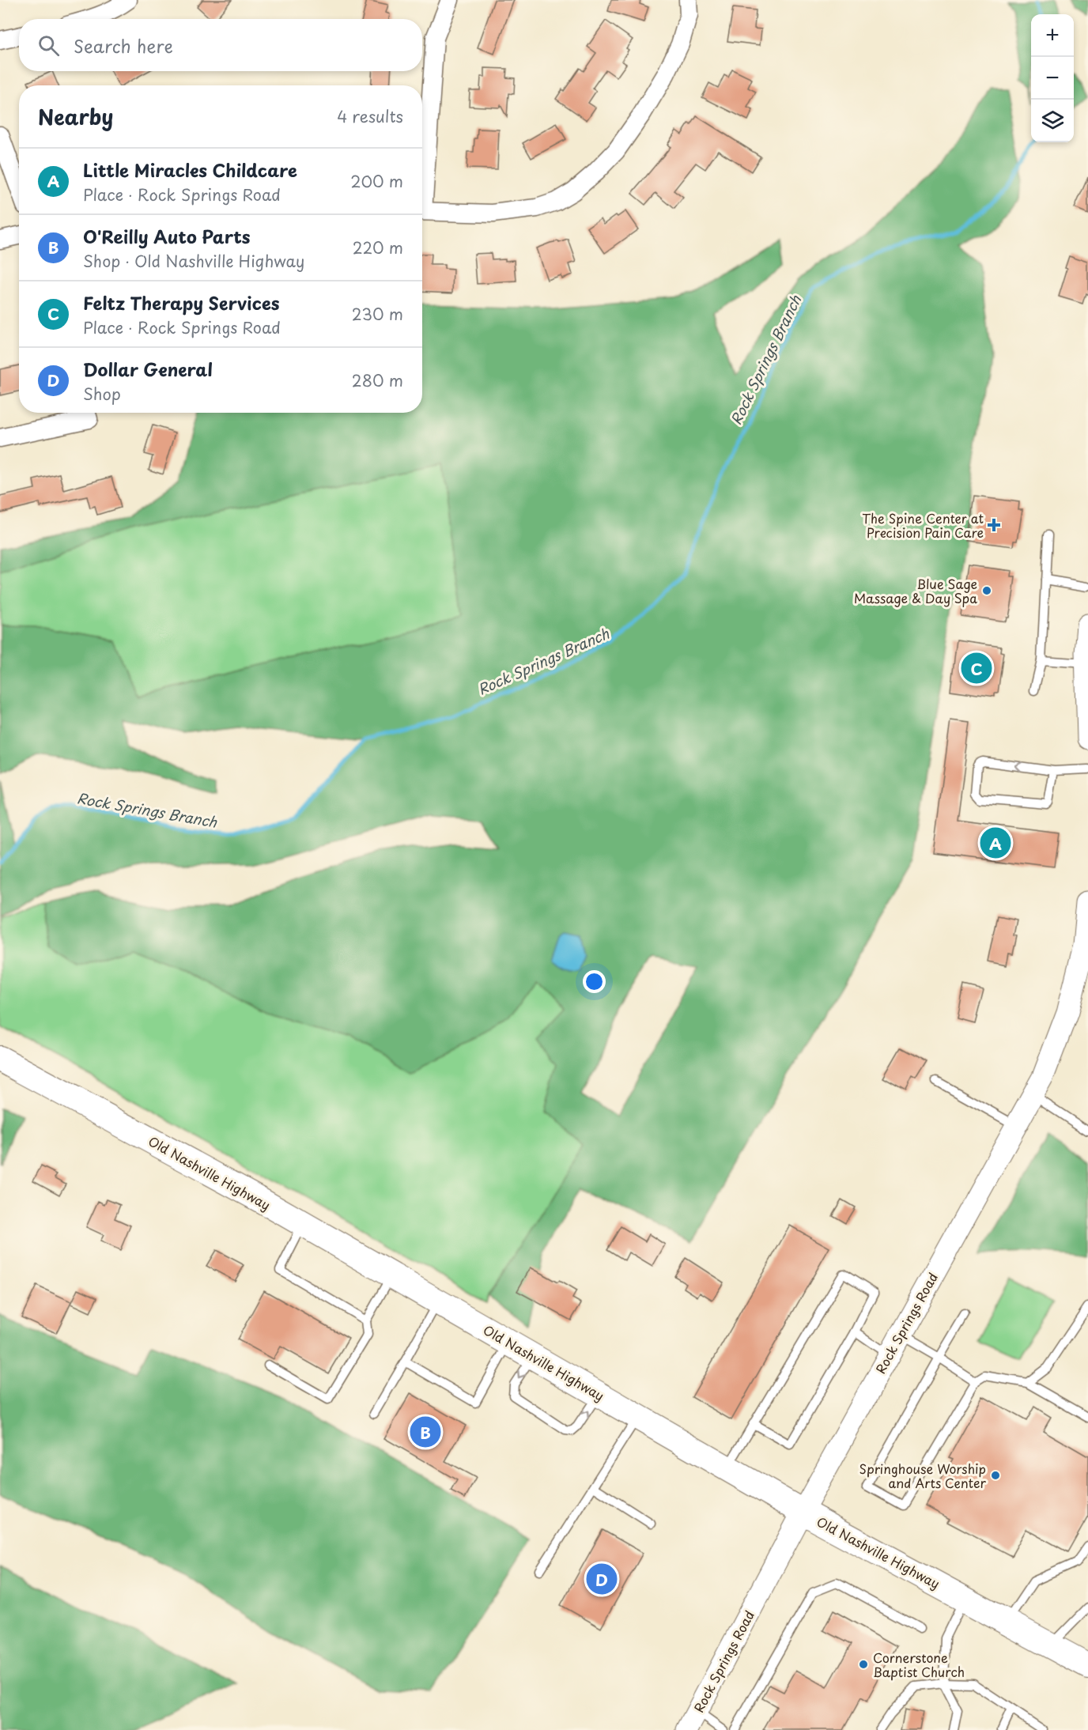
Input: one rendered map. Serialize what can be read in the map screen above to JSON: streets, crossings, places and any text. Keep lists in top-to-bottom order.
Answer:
{
  "streets": {
    "main road": ["Old Nashville Highway"],
    "street": ["Rock Springs Road"]
  },
  "crossings": [
    ["Old Nashville Highway", "Rock Springs Road"]
  ],
  "water": ["Rock Springs Branch"],
  "places": {
    "health": ["The Spine Center at Precision Pain Care"],
    "other": ["Blue Sage Massage & Day Spa", "Springhouse Worship and Arts Center", "Cornerstone Baptist Church"]
  },
  "page": {
    "map_buttons": ["+", "−"],
    "search": "Search here",
    "heading": ["Nearby", "4 results"],
    "list": [
      {
        "mark": "A",
        "name": "Little Miracles Childcare",
        "note": "Place · Rock Springs Road",
        "value": "200 m"
      },
      {
        "mark": "B",
        "name": "O'Reilly Auto Parts",
        "note": "Shop · Old Nashville Highway",
        "value": "220 m"
      },
      {
        "mark": "C",
        "name": "Feltz Therapy Services",
        "note": "Place · Rock Springs Road",
        "value": "230 m"
      },
      {
        "mark": "D",
        "name": "Dollar General",
        "note": "Shop",
        "value": "280 m"
      }
    ],
    "pins": [
      "C",
      "A",
      "B",
      "D"
    ]
  }
}
